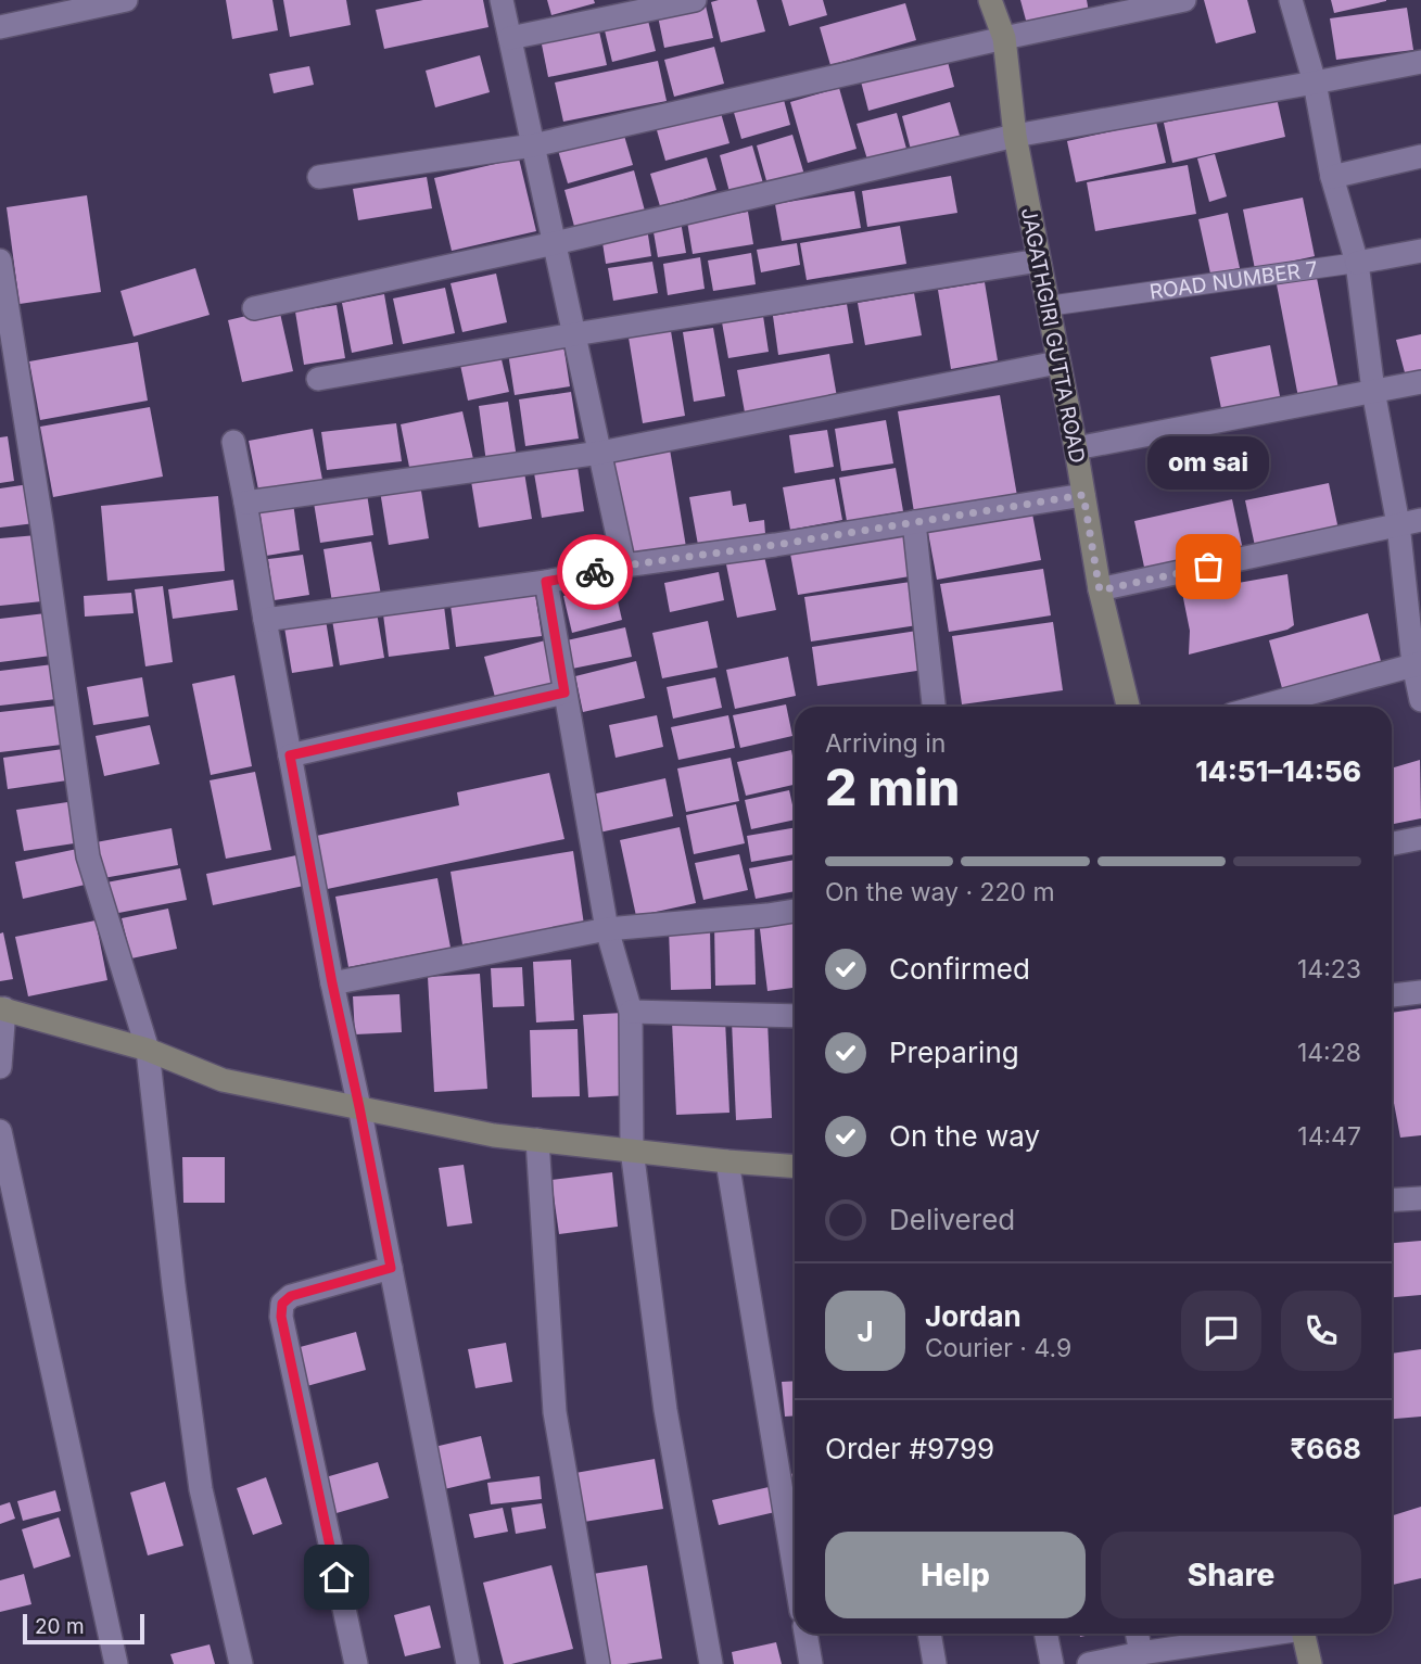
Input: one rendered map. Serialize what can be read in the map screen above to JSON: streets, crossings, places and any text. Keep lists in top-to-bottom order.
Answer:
{
  "streets": {
    "street": ["ROAD NUMBER 7", "JAGATHGIRI GUTTA ROAD"]
  },
  "crossings": [
    ["ROAD NUMBER 7", "JAGATHGIRI GUTTA ROAD"]
  ],
  "places": ["om sai"],
  "scale_bar": "20 m",
  "page": {
    "bubble": "om sai",
    "heading": ["2 min", "Arriving in", "14:51–14:56"],
    "panel": [
      "Jordan",
      "Courier · 4.9",
      "Order #9799",
      "₹668"
    ],
    "bar": "On the way · 220 m",
    "list": [
      ["Confirmed", "14:23"],
      ["Preparing", "14:28"],
      ["On the way", "14:47"],
      "Delivered"
    ],
    "round": "J",
    "buttons": ["Help", "Share"],
    "scale": "20 m"
  }
}
